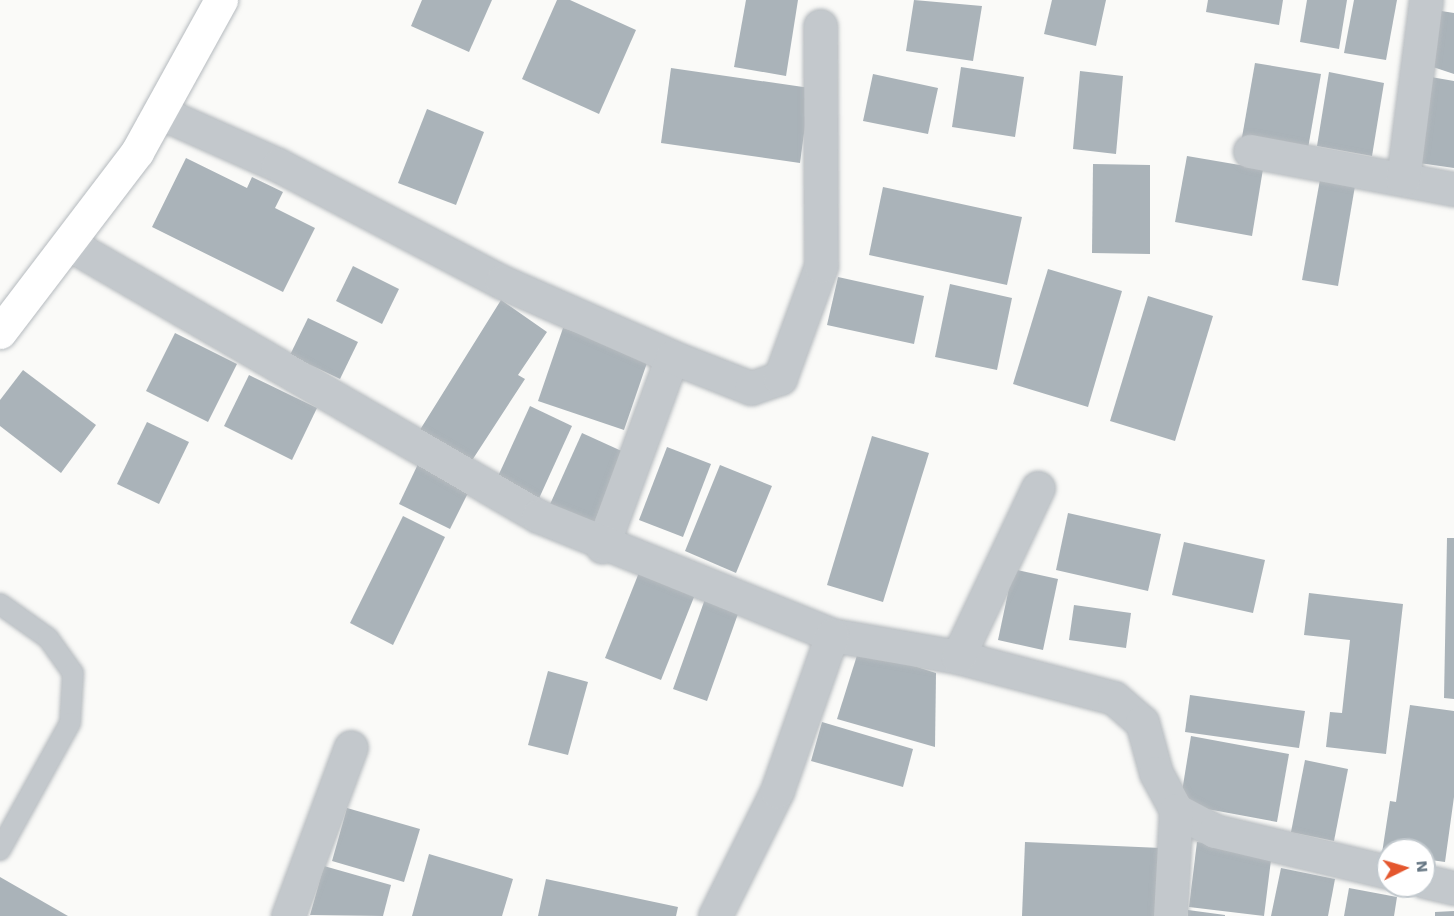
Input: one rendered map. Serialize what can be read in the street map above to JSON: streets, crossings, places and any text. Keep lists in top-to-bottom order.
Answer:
{
  "north": "right"
}
